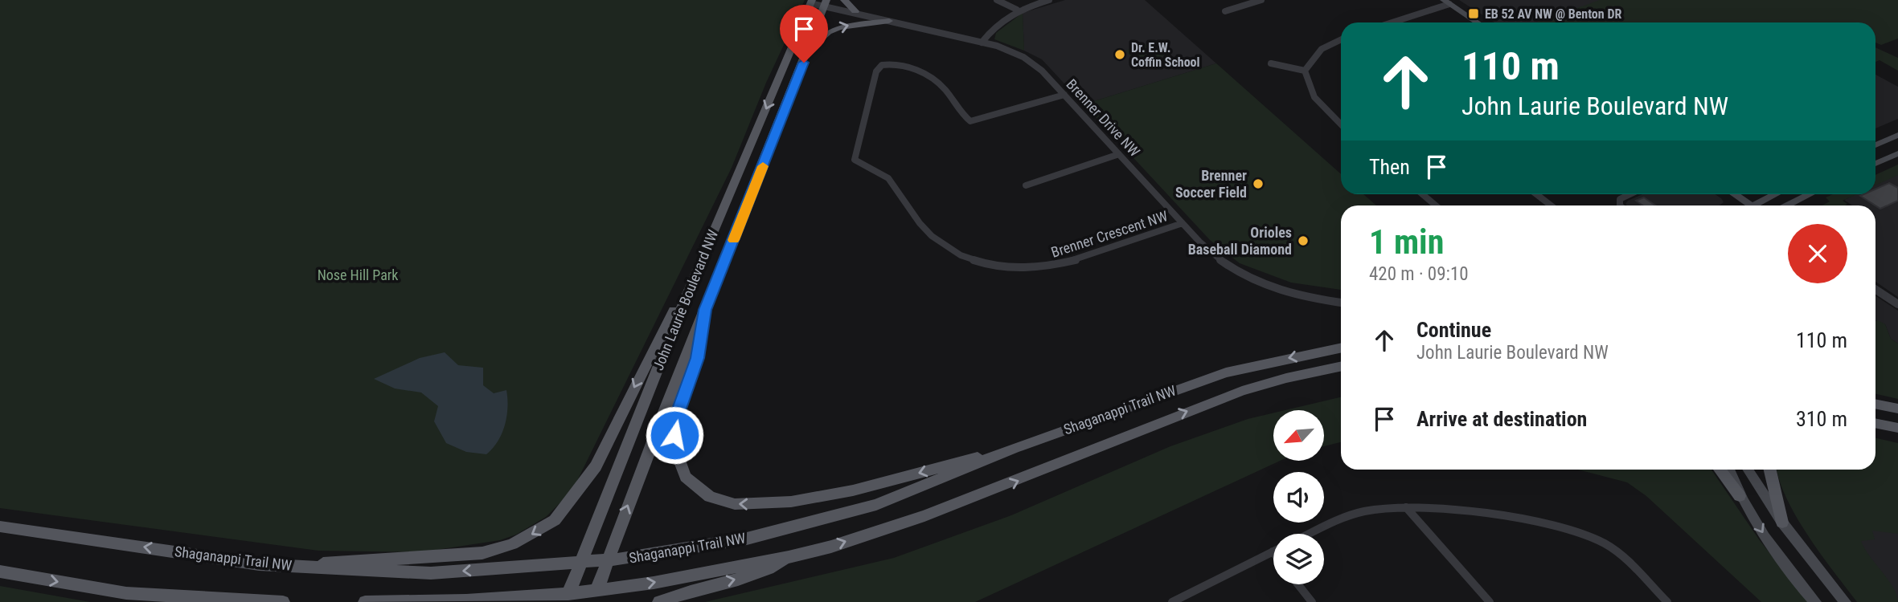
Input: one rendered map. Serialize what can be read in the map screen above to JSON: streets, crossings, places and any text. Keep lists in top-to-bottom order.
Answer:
{
  "streets": {
    "main road": ["John Laurie Boulevard NW", "Shaganappi Trail NW"],
    "street": ["Brenner Drive NW", "Brenner Crescent NW"]
  },
  "crossings": [
    ["Brenner Drive NW", "Brenner Crescent NW"],
    ["Brenner Drive NW", "John Laurie Boulevard NW"],
    ["John Laurie Boulevard NW", "Shaganappi Trail NW"]
  ],
  "parks": ["Nose Hill Park"],
  "places": {
    "transit": ["EB 52 AV NW @ Benton DR"],
    "other": ["Dr. E.W. Coffin School", "Brenner Soccer Field", "Orioles Baseball Diamond"]
  },
  "north": "bottom left",
  "page": {
    "turn": ["110 m", "John Laurie Boulevard NW"],
    "then": "Then",
    "heading": ["1 min", "420 m · 09:10"],
    "list": [
      {
        "name": "Continue",
        "note": "John Laurie Boulevard NW",
        "value": "110 m"
      },
      {
        "name": "Arrive at destination",
        "value": "310 m"
      }
    ]
  }
}
